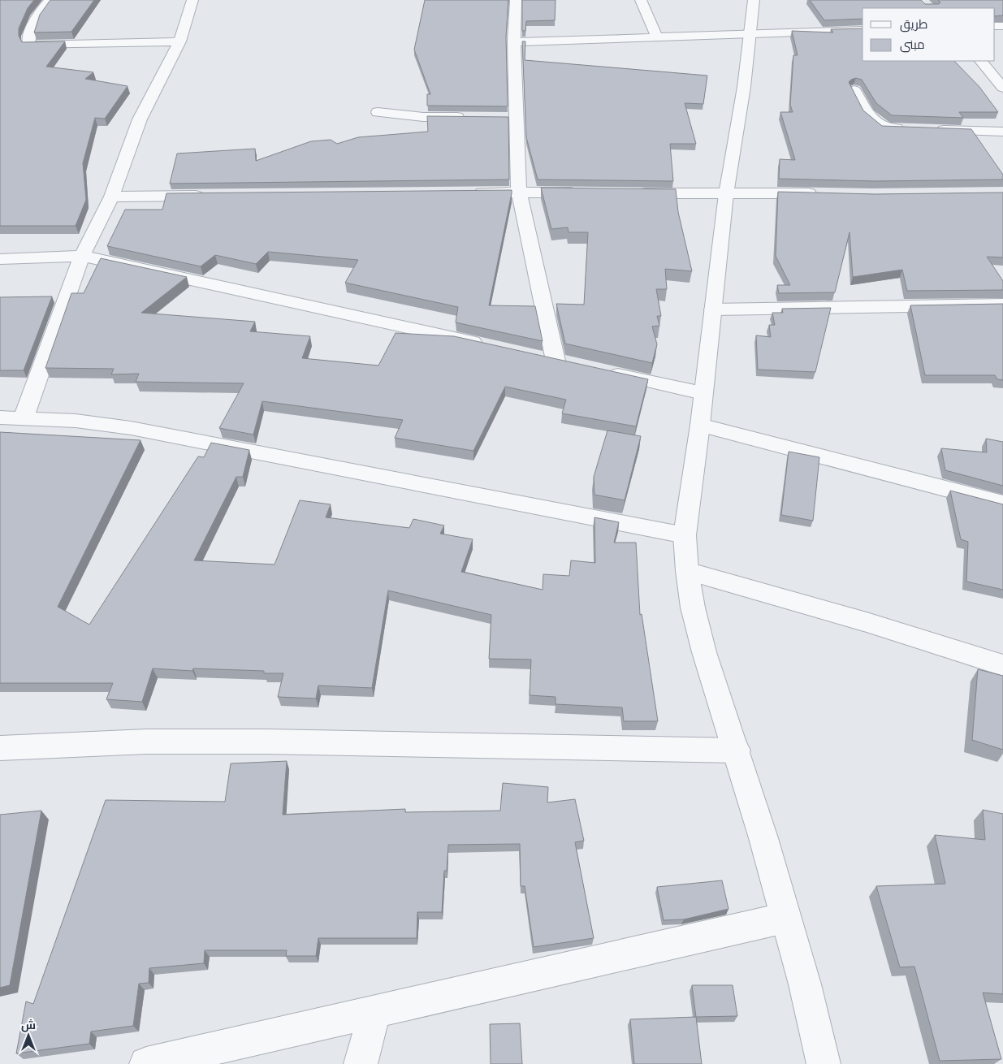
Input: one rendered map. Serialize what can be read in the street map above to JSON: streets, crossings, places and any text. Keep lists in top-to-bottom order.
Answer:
{
  "legend": ["طريق", "مبنى"],
  "north": "top"
}
